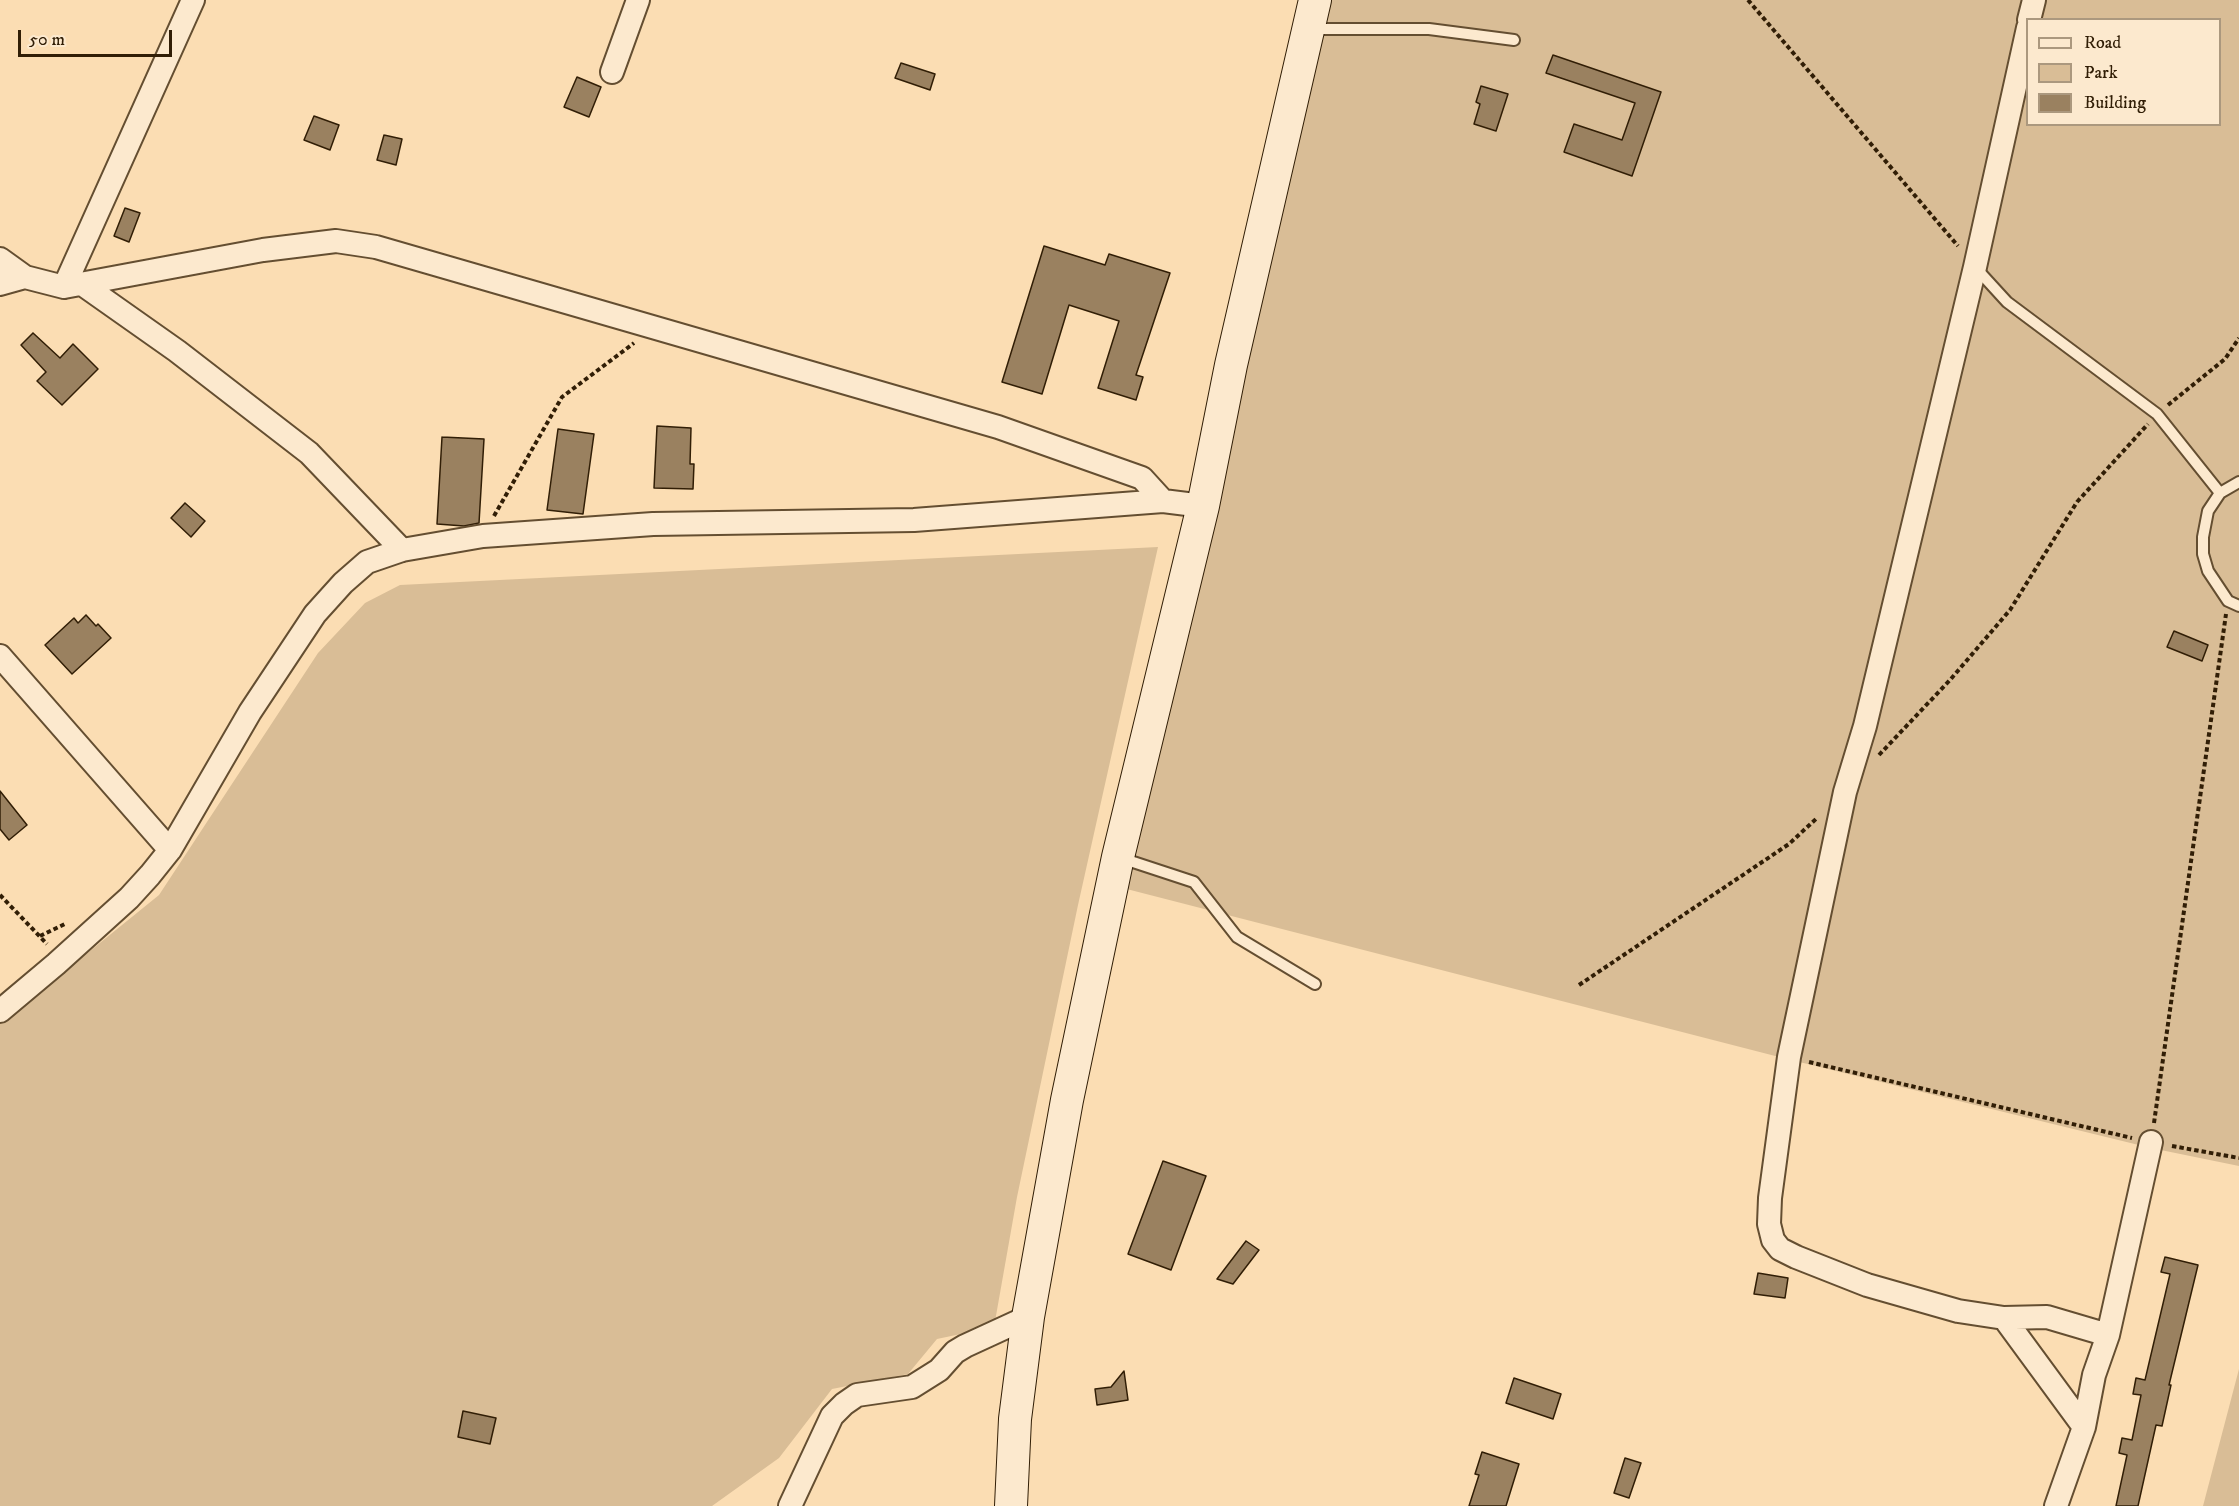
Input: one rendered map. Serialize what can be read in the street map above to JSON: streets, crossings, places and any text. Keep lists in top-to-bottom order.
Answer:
{
  "legend": ["Road", "Park", "Building"],
  "scale_bar": "50 m"
}
